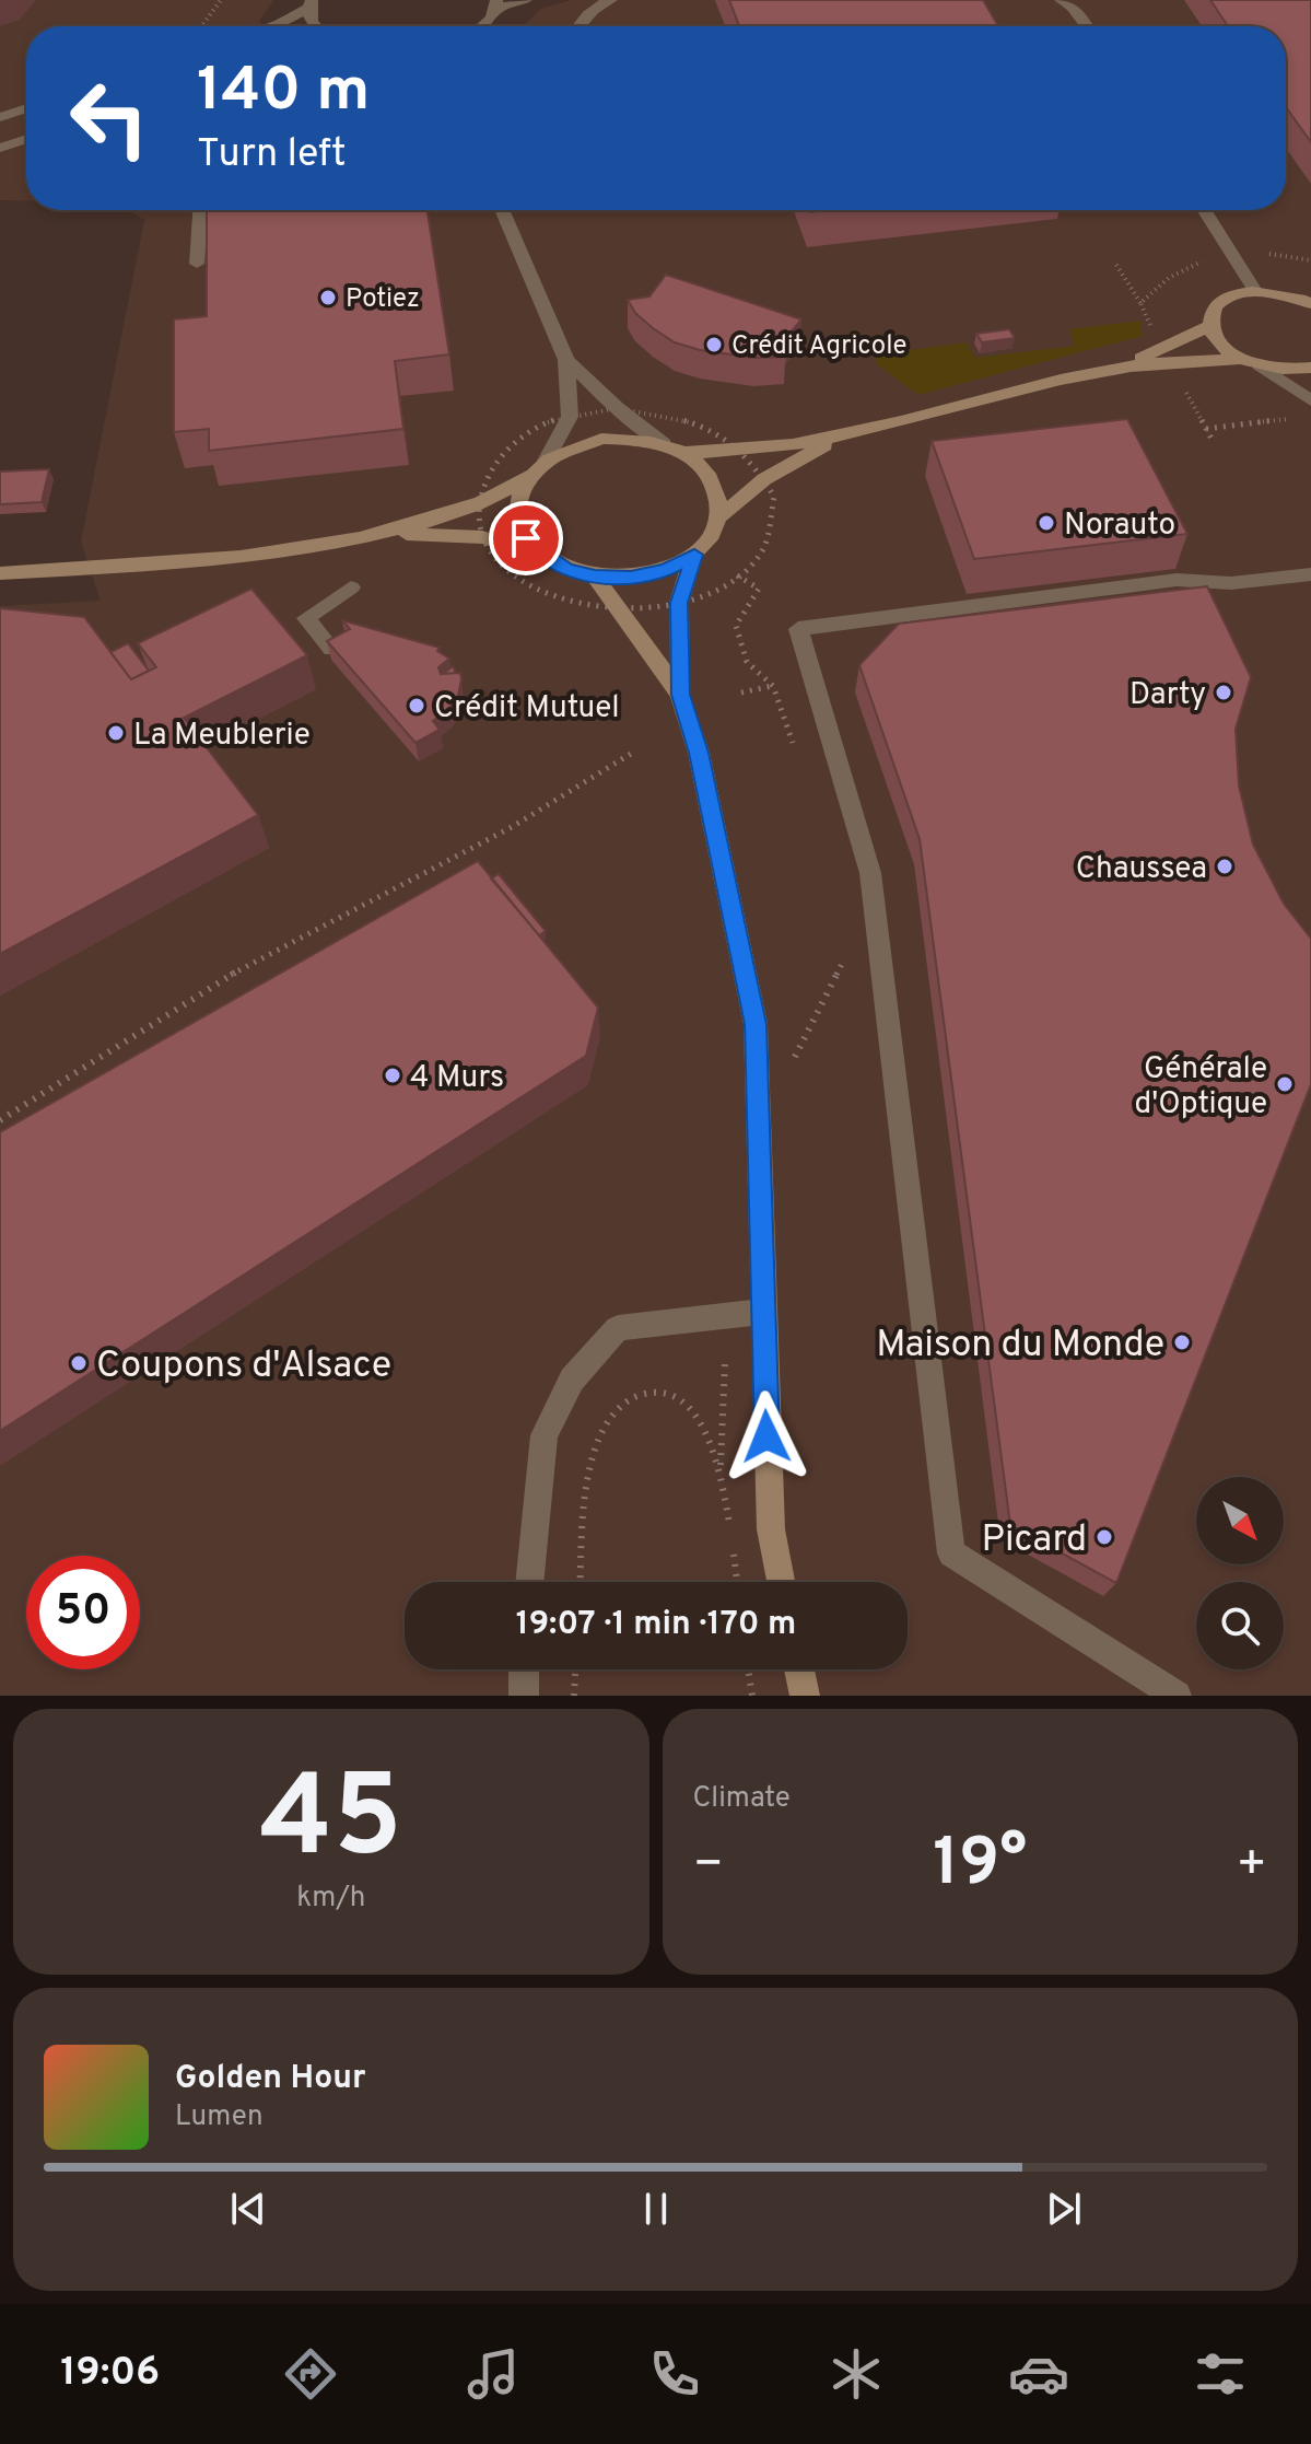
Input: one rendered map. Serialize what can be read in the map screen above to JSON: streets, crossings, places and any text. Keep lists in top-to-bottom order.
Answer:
{
  "places": [
    "Potiez",
    "Crédit Agricole",
    "Norauto",
    "Darty",
    "Crédit Mutuel",
    "La Meublerie",
    "Chaussea",
    "4 Murs",
    "Générale d'Optique",
    "Maison du Monde",
    "Coupons d'Alsace",
    "Picard"
  ],
  "north": "bottom right",
  "page": {
    "turn": ["140 m", "Turn left"],
    "limit": "50",
    "trip": "19:07 · 1 min · 170 m",
    "tile": [
      ["45", "km/h"],
      "Climate"
    ],
    "heat": ["−", "19°", "+"],
    "song": ["Golden Hour", "Lumen"],
    "tabs": "19:06"
  }
}
